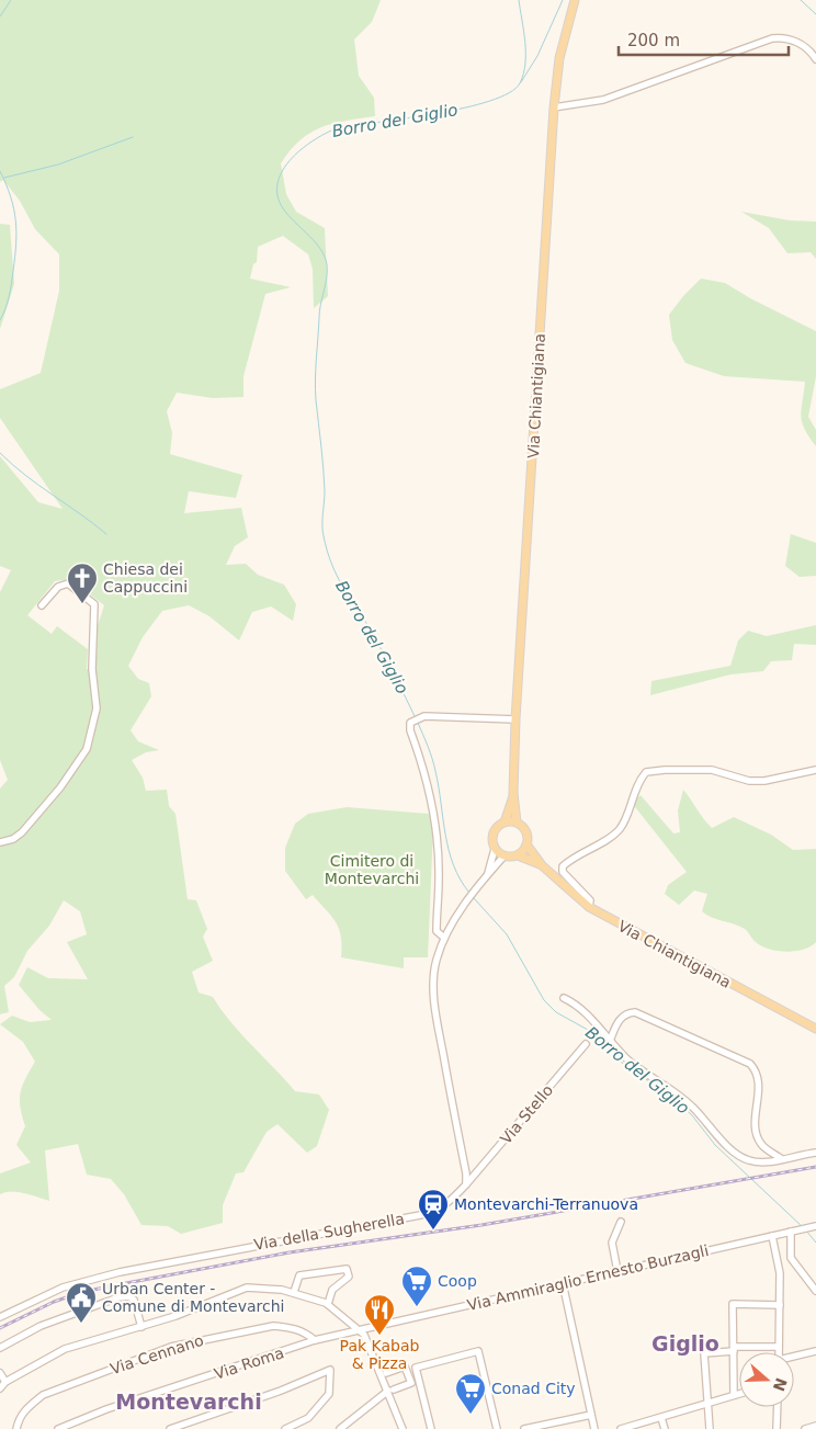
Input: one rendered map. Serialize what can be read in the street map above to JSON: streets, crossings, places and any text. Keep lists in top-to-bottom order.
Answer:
{
  "streets": {
    "main road": ["Via Chiantigiana"],
    "street": [
      "Via Stello",
      "Via della Sugherella",
      "Via Ammiraglio Ernesto Burzagli",
      "Via Cennano",
      "Via Roma"
    ]
  },
  "crossings": [
    ["Via Stello", "Via della Sugherella"],
    ["Via Ammiraglio Ernesto Burzagli", "Via Cennano"],
    ["Via Ammiraglio Ernesto Burzagli", "Via Roma"],
    ["Via Cennano", "Via Roma"]
  ],
  "districts": ["Giglio", "Montevarchi"],
  "water": ["Borro del Giglio"],
  "parks": ["Cimitero di Montevarchi"],
  "places": {
    "church": ["Chiesa dei Cappuccini"],
    "station": ["Montevarchi-Terranuova"],
    "supermarket": ["Coop", "Conad City"],
    "public building": ["Urban Center - Comune di Montevarchi"],
    "restaurant": ["Pak Kabab & Pizza"]
  },
  "scale_bar": "200 m",
  "north": "right"
}
